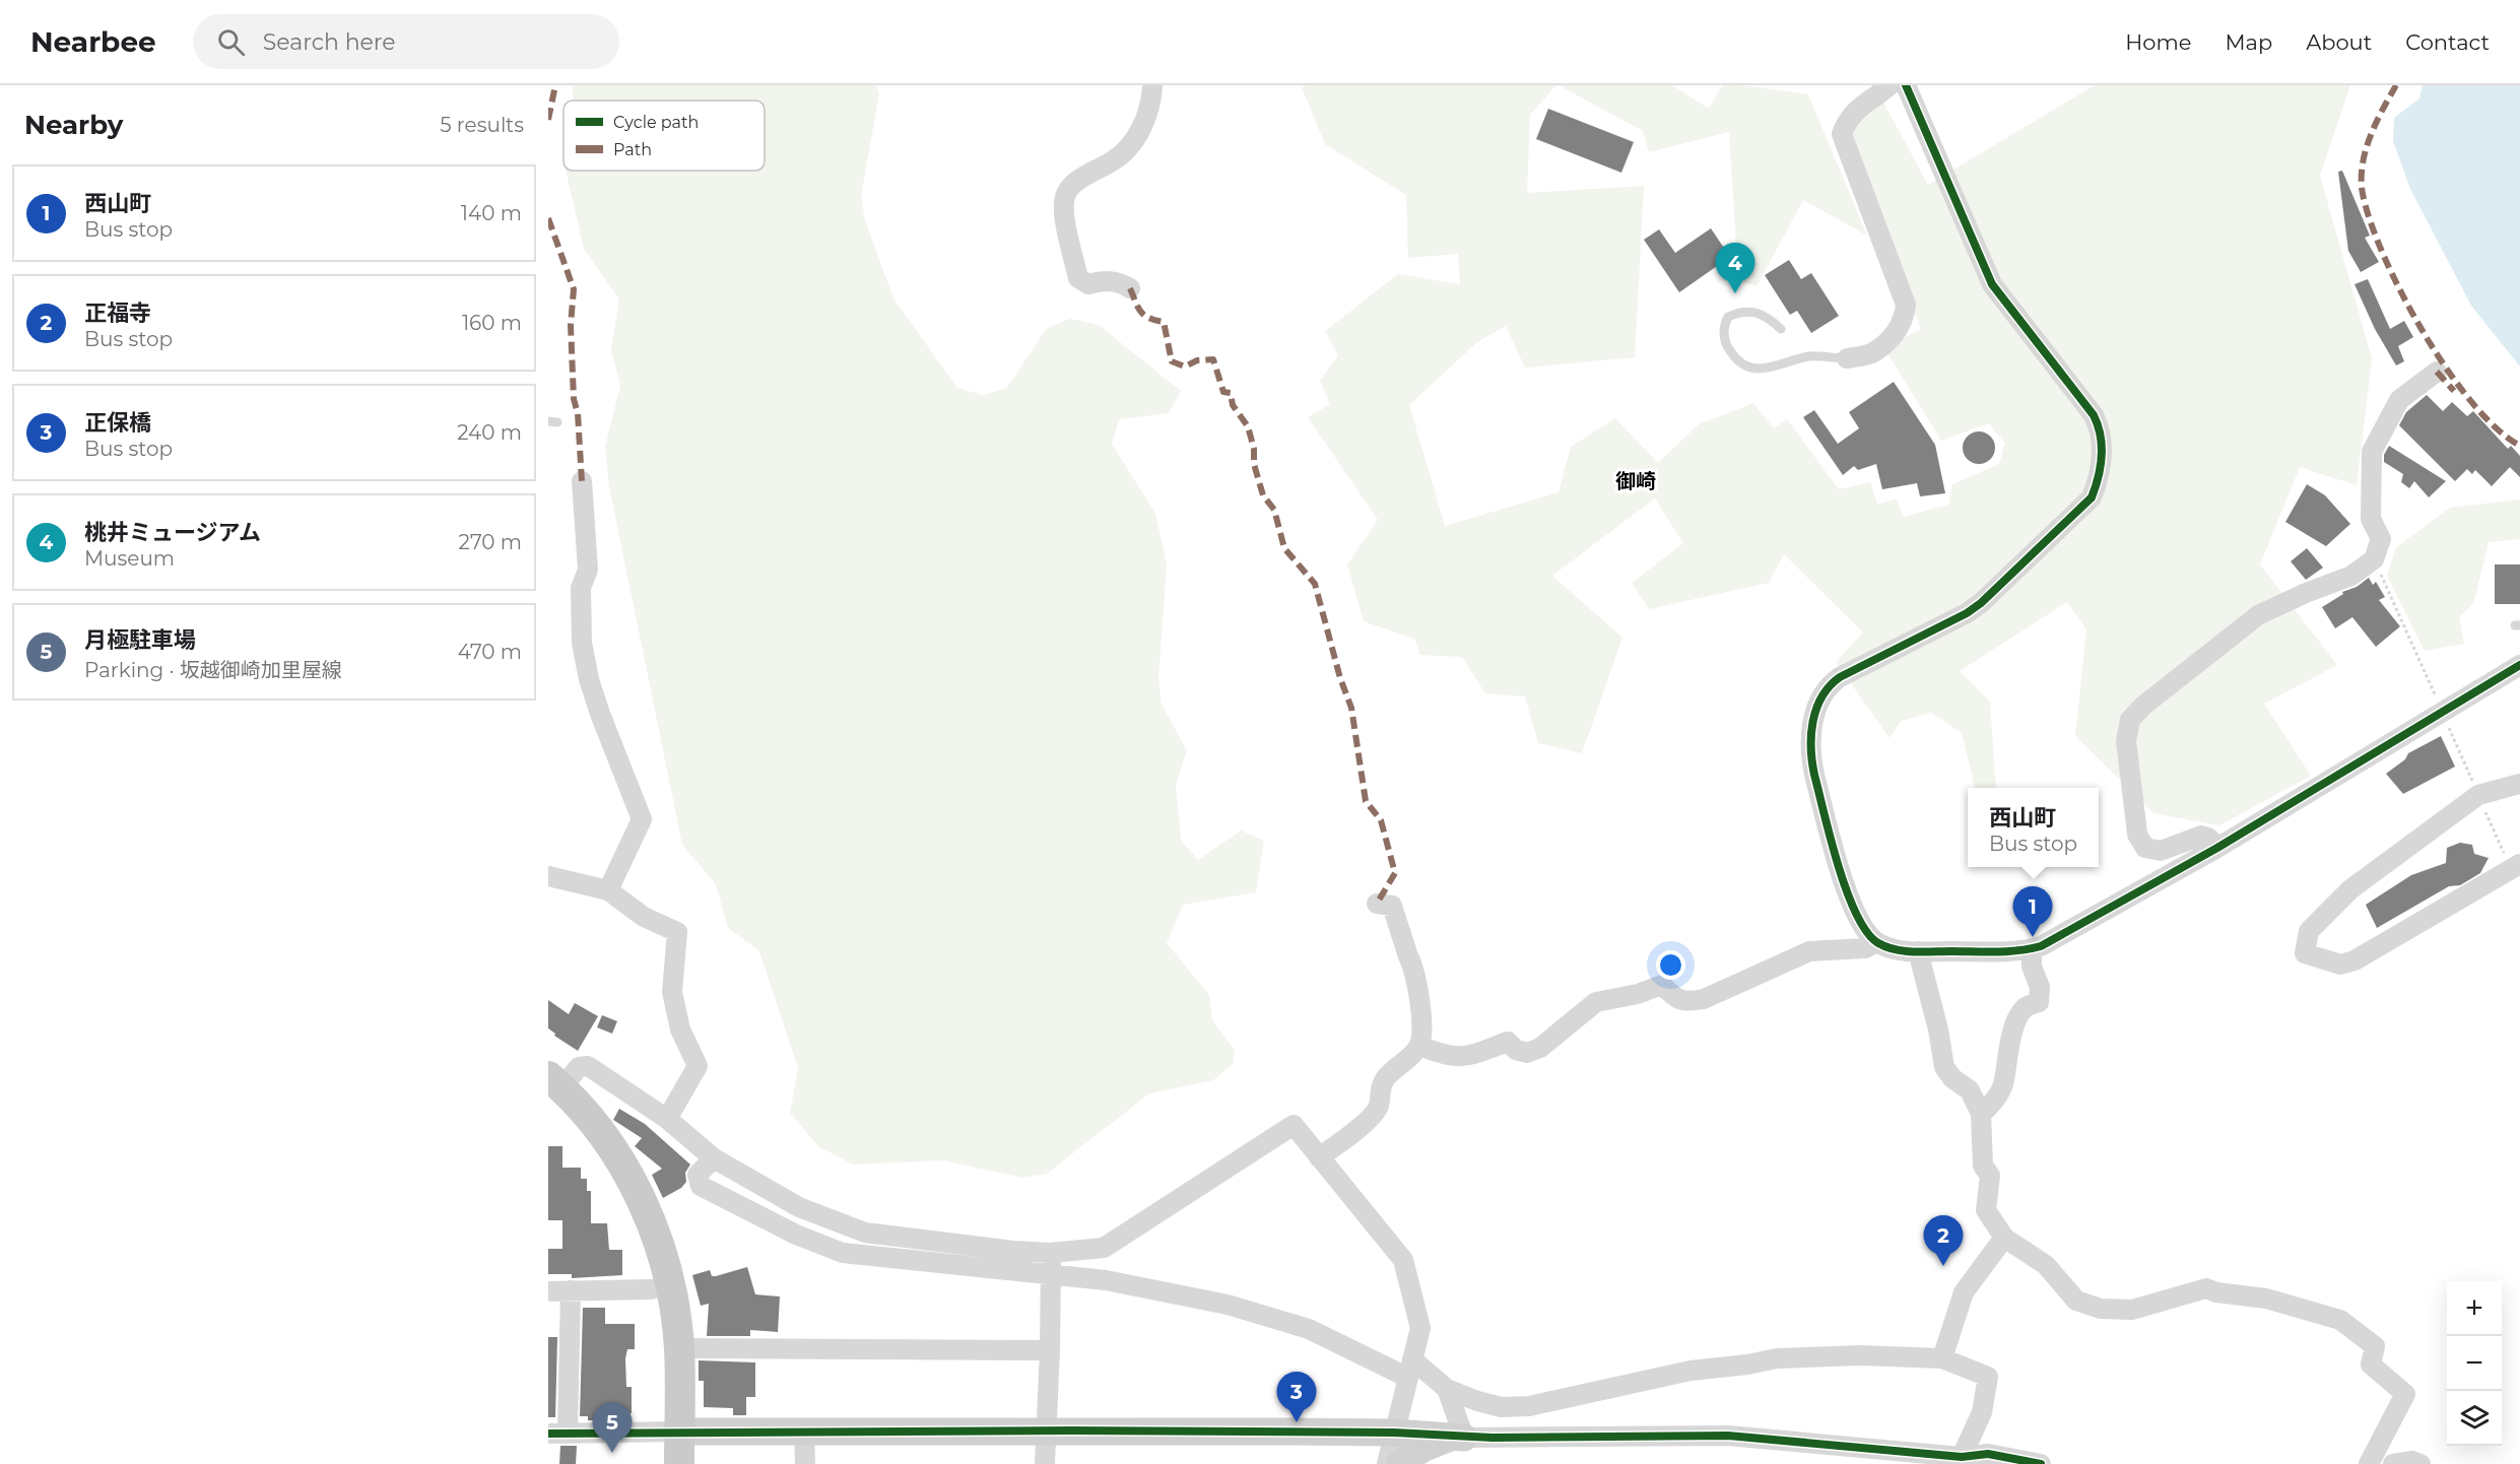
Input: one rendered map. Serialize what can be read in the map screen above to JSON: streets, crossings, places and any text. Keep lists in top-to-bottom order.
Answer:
{
  "districts": ["御崎"],
  "legend": ["Cycle path", "Path"],
  "page": {
    "header": "Nearbee",
    "search": "Search here",
    "nav": [
      "Home",
      "Map",
      "About",
      "Contact"
    ],
    "heading": ["Nearby", "5 results"],
    "list": [
      {
        "mark": "1",
        "name": "西山町",
        "note": "Bus stop",
        "value": "140 m"
      },
      {
        "mark": "2",
        "name": "正福寺",
        "note": "Bus stop",
        "value": "160 m"
      },
      {
        "mark": "3",
        "name": "正保橋",
        "note": "Bus stop",
        "value": "240 m"
      },
      {
        "mark": "4",
        "name": "桃井ミュージアム",
        "note": "Museum",
        "value": "270 m"
      },
      {
        "mark": "5",
        "name": "月極駐車場",
        "note": "Parking · 坂越御崎加里屋線",
        "value": "470 m"
      }
    ],
    "pins": [
      "4",
      "1",
      "2",
      "3",
      "5"
    ],
    "popup": ["西山町", "Bus stop"],
    "map_buttons": ["+", "−"]
  }
}
